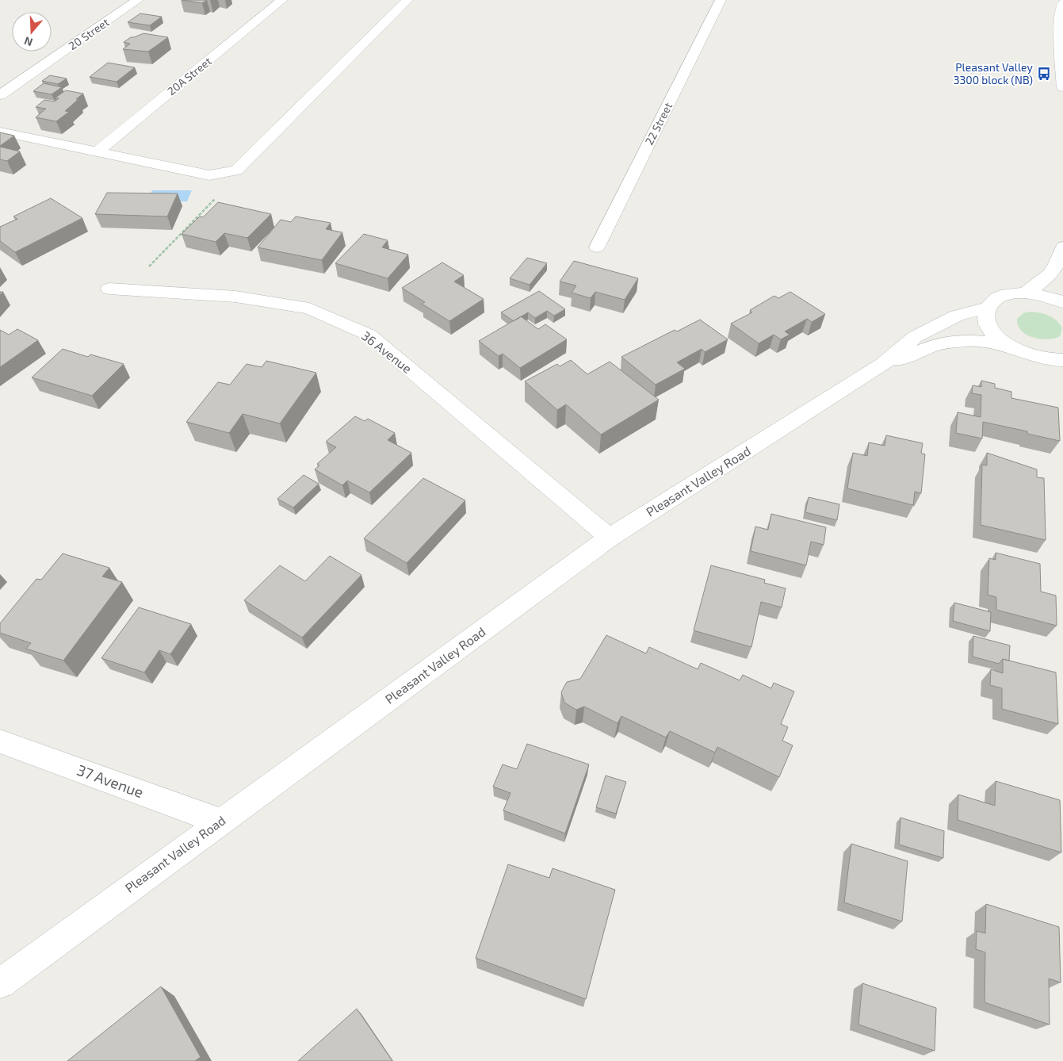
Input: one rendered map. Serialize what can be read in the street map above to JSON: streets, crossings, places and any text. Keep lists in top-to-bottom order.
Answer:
{
  "streets": {
    "street": [
      "20 Street",
      "20A Street",
      "22 Street",
      "36 Avenue",
      "Pleasant Valley Road",
      "37 Avenue"
    ]
  },
  "crossings": [
    ["36 Avenue", "Pleasant Valley Road"],
    ["Pleasant Valley Road", "37 Avenue"]
  ],
  "places": {
    "bus stop": ["Pleasant Valley 3300 block (NB)"]
  },
  "north": "bottom"
}
